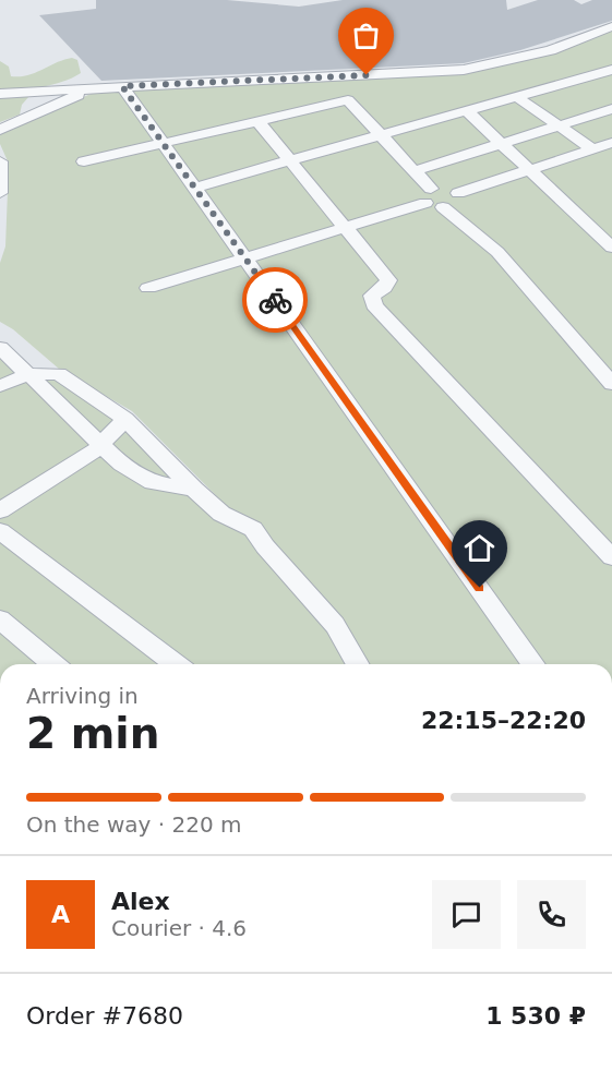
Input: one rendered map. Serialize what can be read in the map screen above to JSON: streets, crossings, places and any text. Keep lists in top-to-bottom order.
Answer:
{
  "page": {
    "heading": ["2 min", "Arriving in", "22:15–22:20"],
    "panel": [
      "Alex",
      "Courier · 4.6",
      "Order #7680",
      "1 530 ₽"
    ],
    "bar": "On the way · 220 m",
    "round": "A"
  }
}
